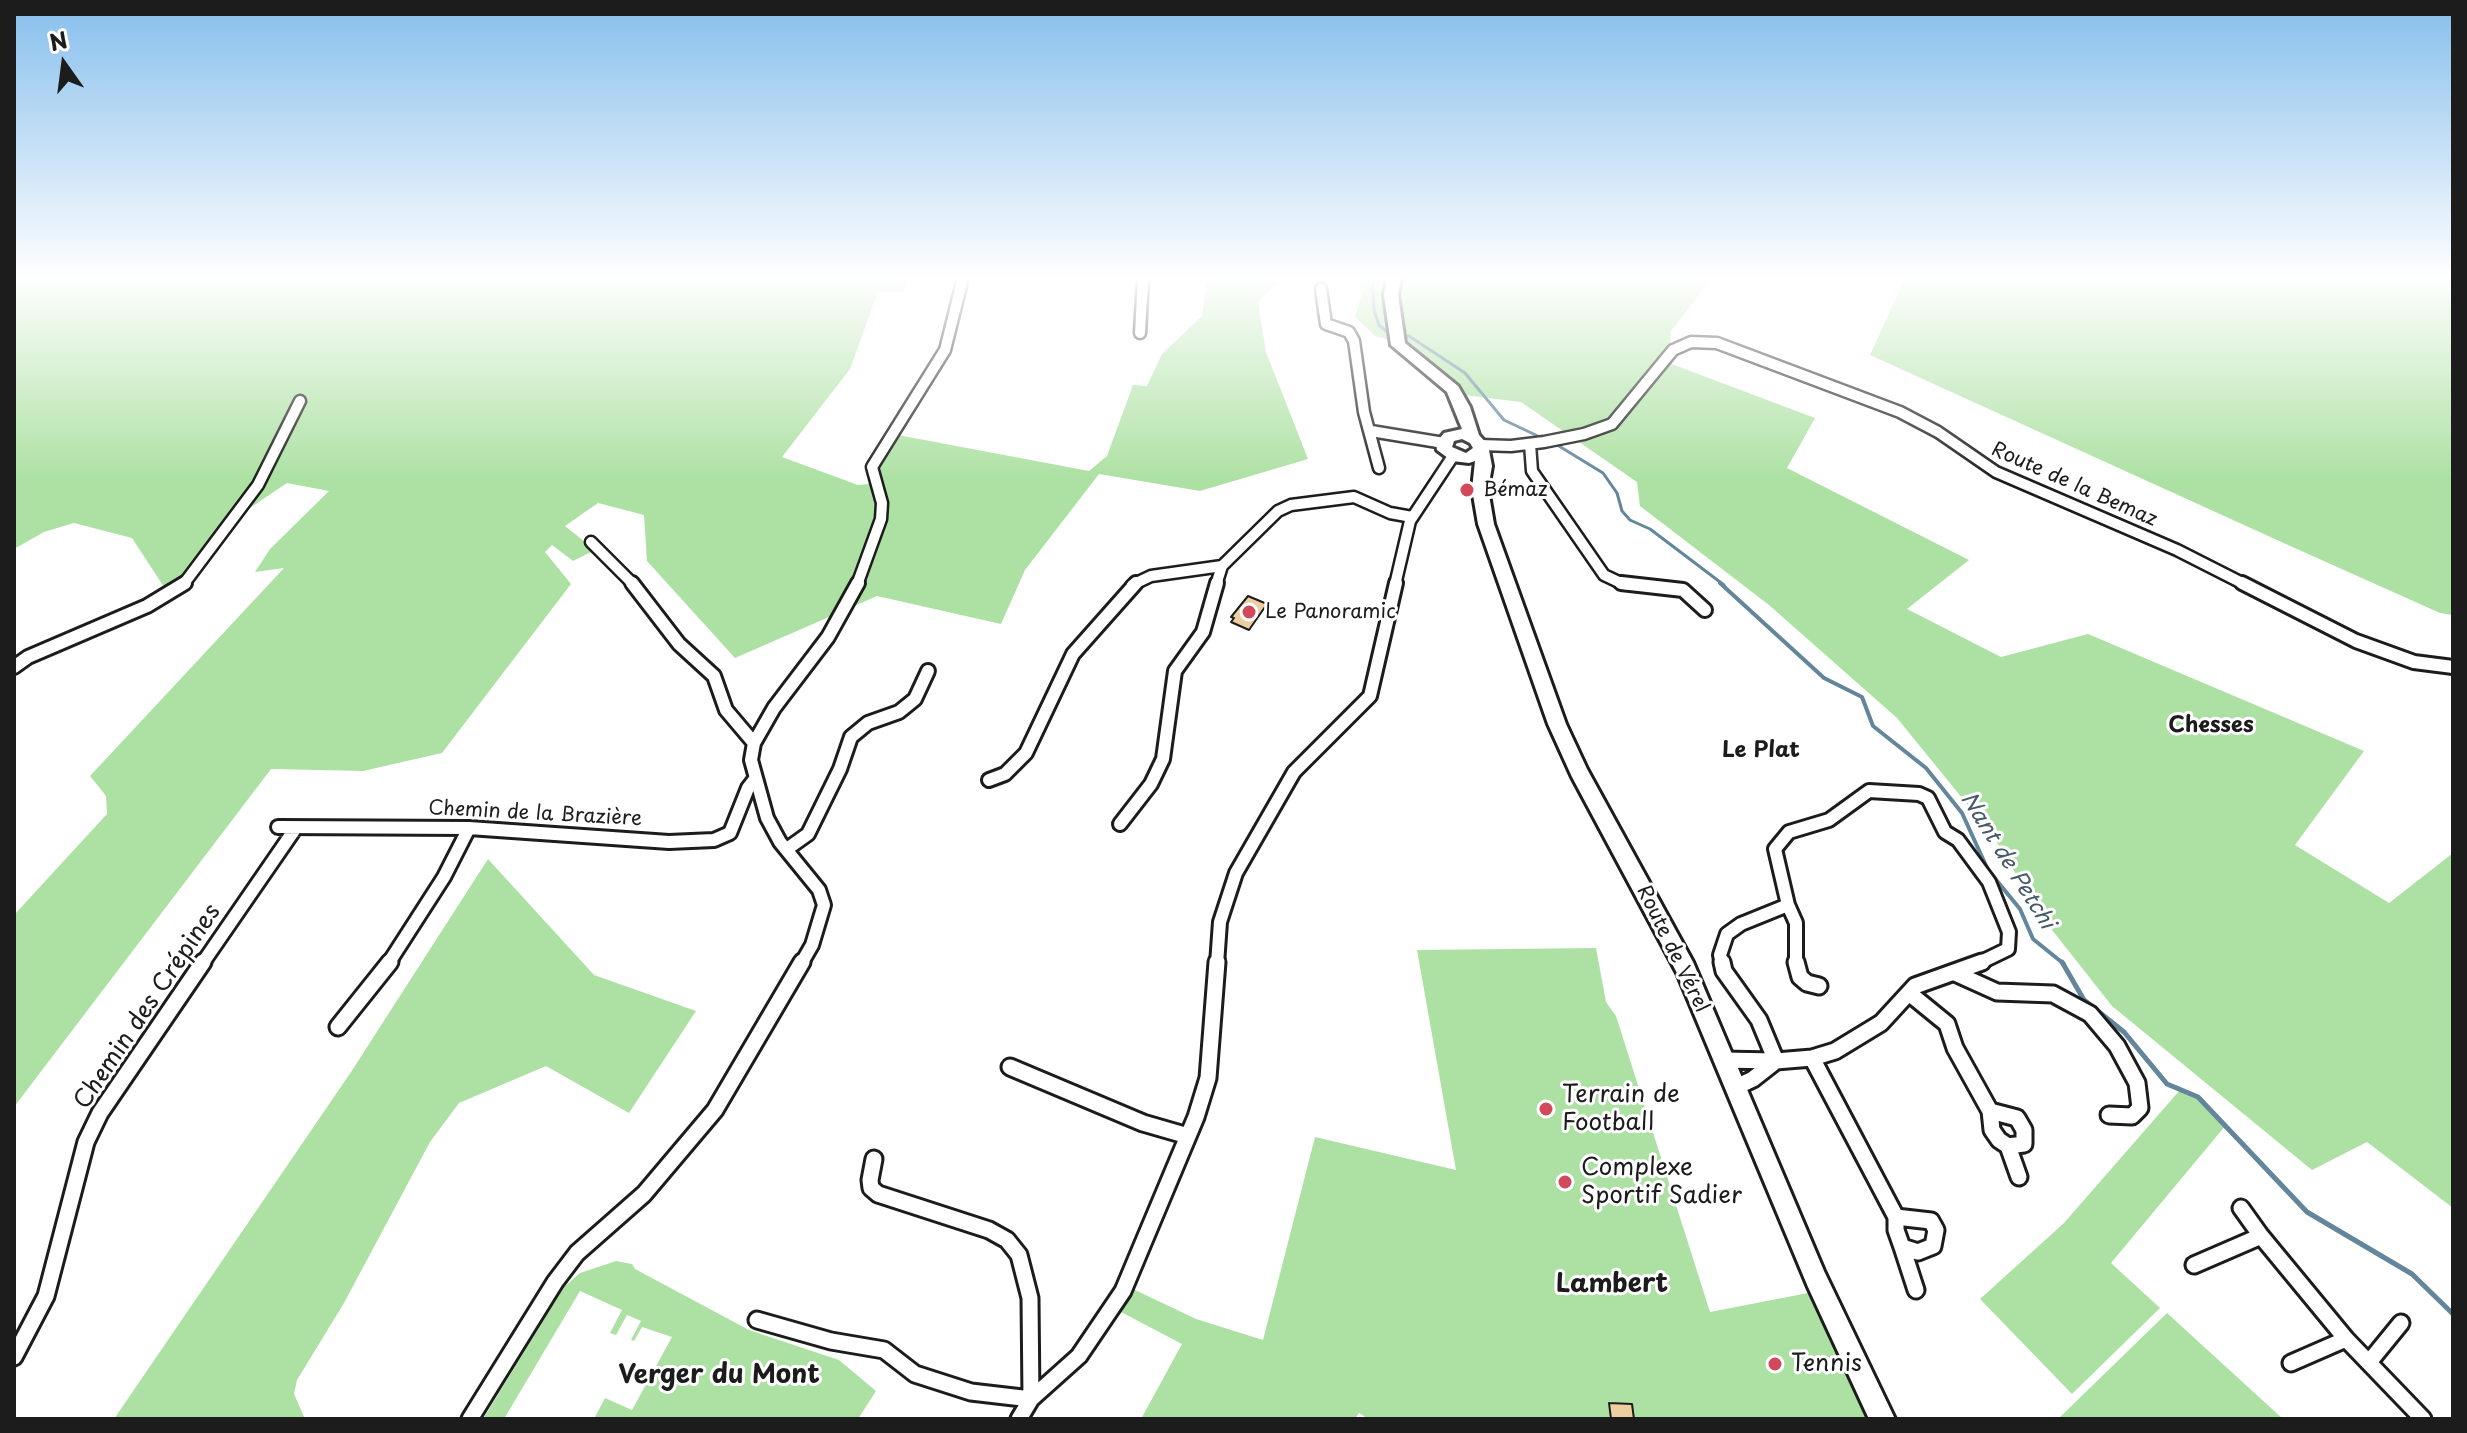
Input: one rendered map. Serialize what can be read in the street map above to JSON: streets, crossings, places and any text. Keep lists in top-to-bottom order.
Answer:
{
  "streets": {
    "street": [
      "Route de la Bemaz",
      "Chemin de la Brazière",
      "Route de Vérel",
      "Chemin des Crépines"
    ]
  },
  "crossings": [
    ["Route de la Bemaz", "Route de Vérel"],
    ["Chemin de la Brazière", "Chemin des Crépines"]
  ],
  "districts": [
    "Chesses",
    "Le Plat",
    "Lambert",
    "Verger du Mont"
  ],
  "water": ["Nant de Petchi"],
  "places": [
    "Bémaz",
    "Le Panoramic",
    "Terrain de Football",
    "Complexe Sportif Sadier",
    "Tennis"
  ],
  "north": "top"
}
